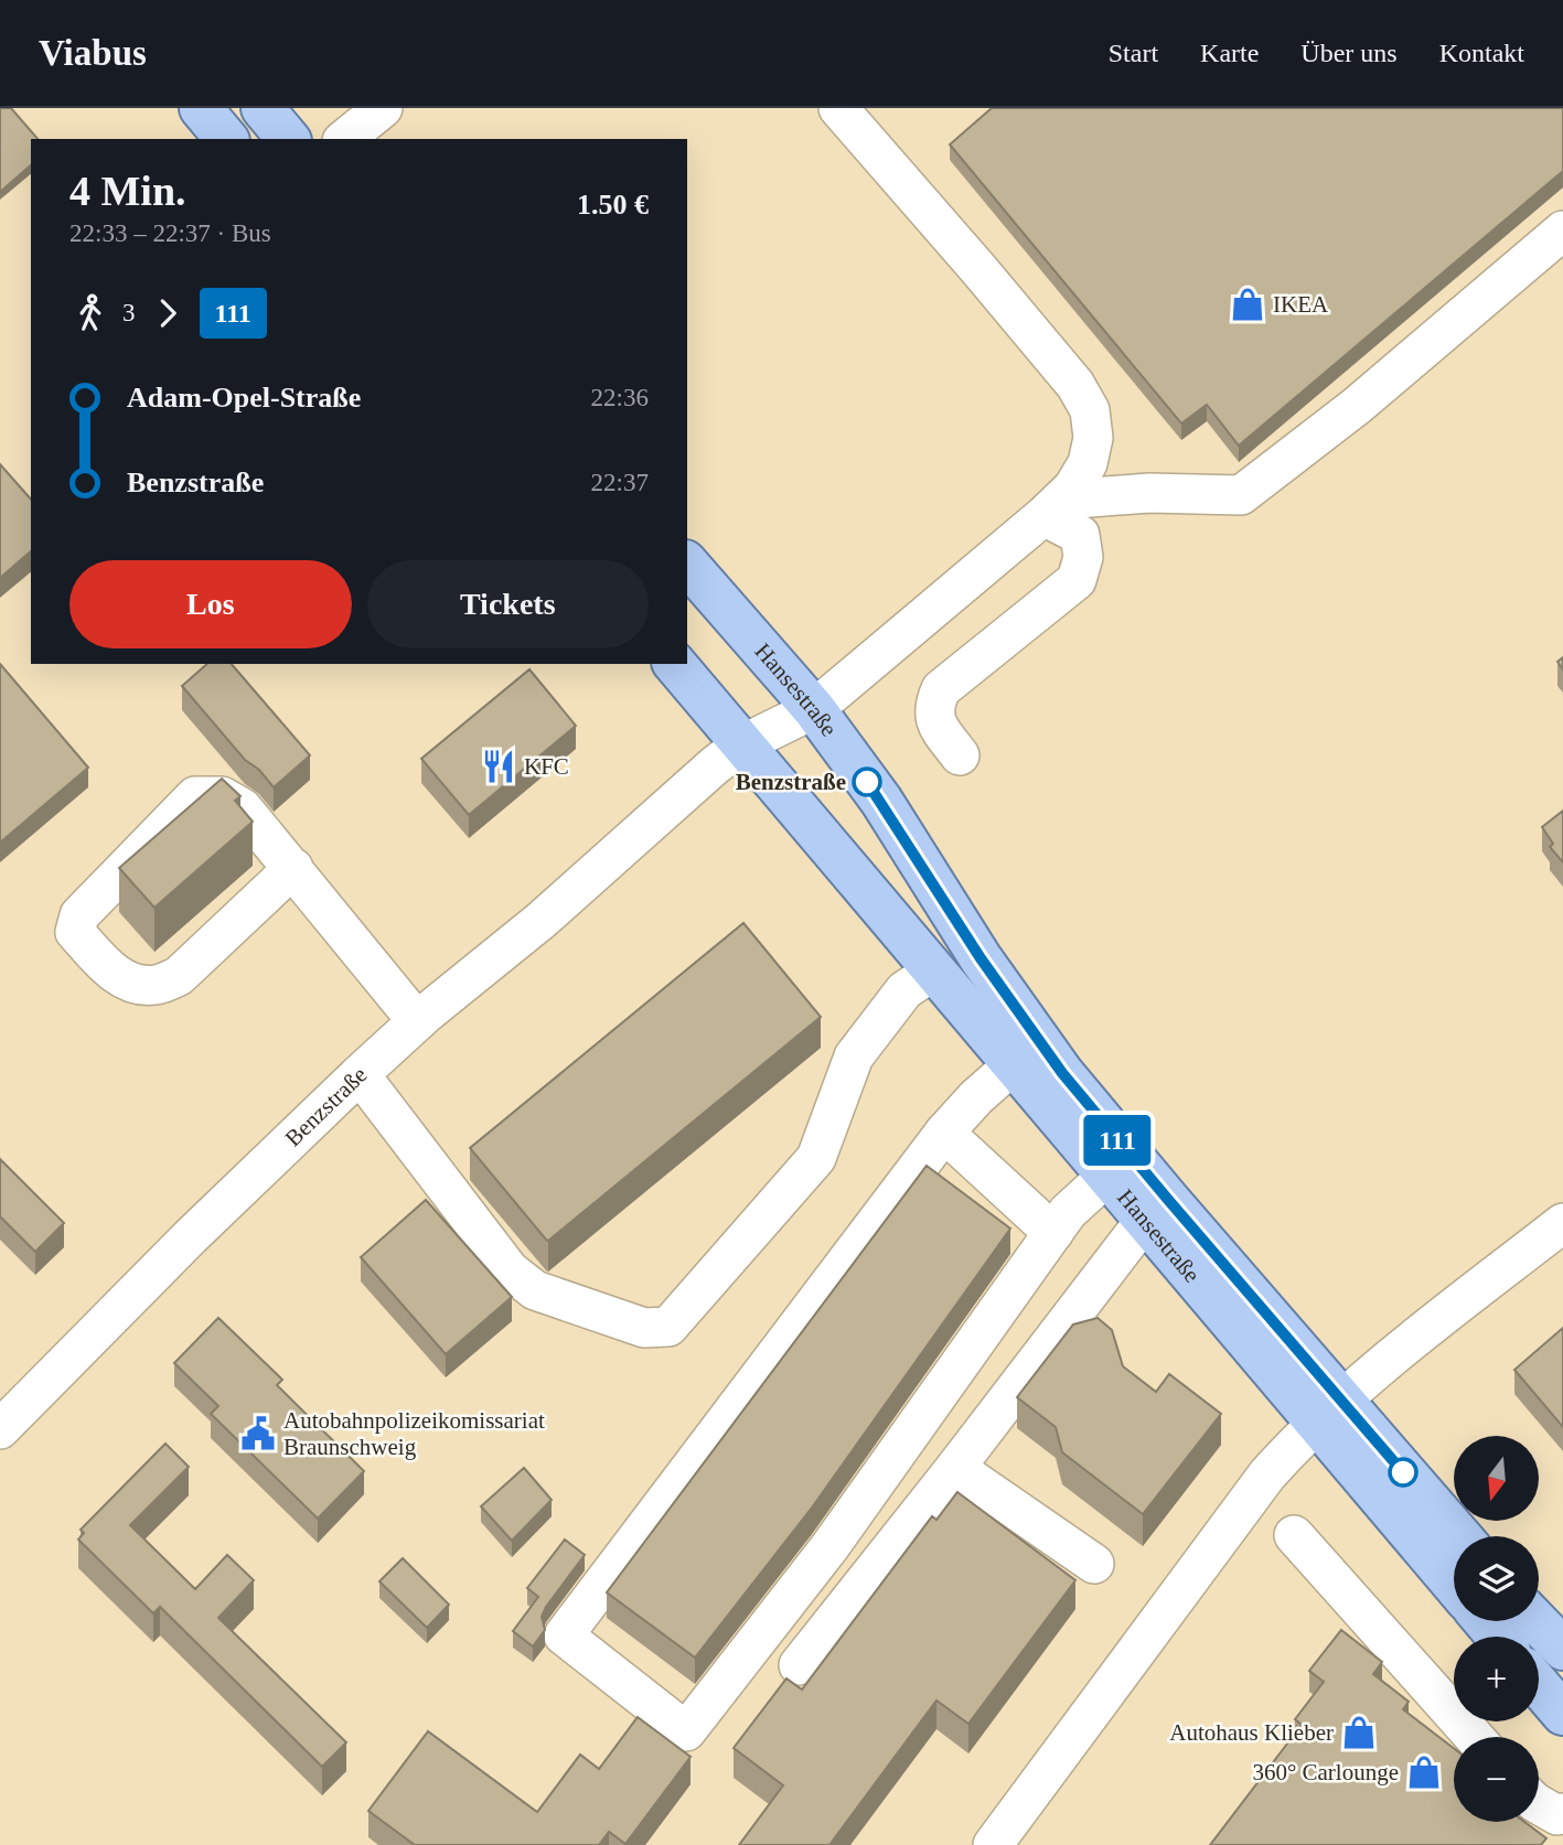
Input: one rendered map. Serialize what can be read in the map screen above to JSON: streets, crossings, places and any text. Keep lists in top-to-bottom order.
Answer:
{
  "streets": {
    "main road": ["Hansestraße"],
    "street": ["Benzstraße"]
  },
  "crossings": [
    ["Hansestraße", "Benzstraße"]
  ],
  "places": {
    "shop": ["IKEA", "Autohaus Klieber", "360° Carlounge"],
    "restaurant": ["KFC"],
    "other": ["Benzstraße"],
    "public building": ["Autobahnpolizeikomissariat Braunschweig"]
  },
  "lines": ["bus line 111"],
  "north": "bottom",
  "page": {
    "header": "Viabus",
    "nav": [
      "Start",
      "Karte",
      "Über uns",
      "Kontakt"
    ],
    "on_map": "111",
    "heading": ["4 Min.", "22:33 – 22:37 · Bus", "1.50 €"],
    "legs": ["3", "111"],
    "list": [
      {
        "name": "Adam-Opel-Straße",
        "value": "22:36"
      },
      {
        "name": "Benzstraße",
        "value": "22:37"
      }
    ],
    "buttons": ["Los", "Tickets"],
    "map_buttons": ["+", "−"]
  }
}
